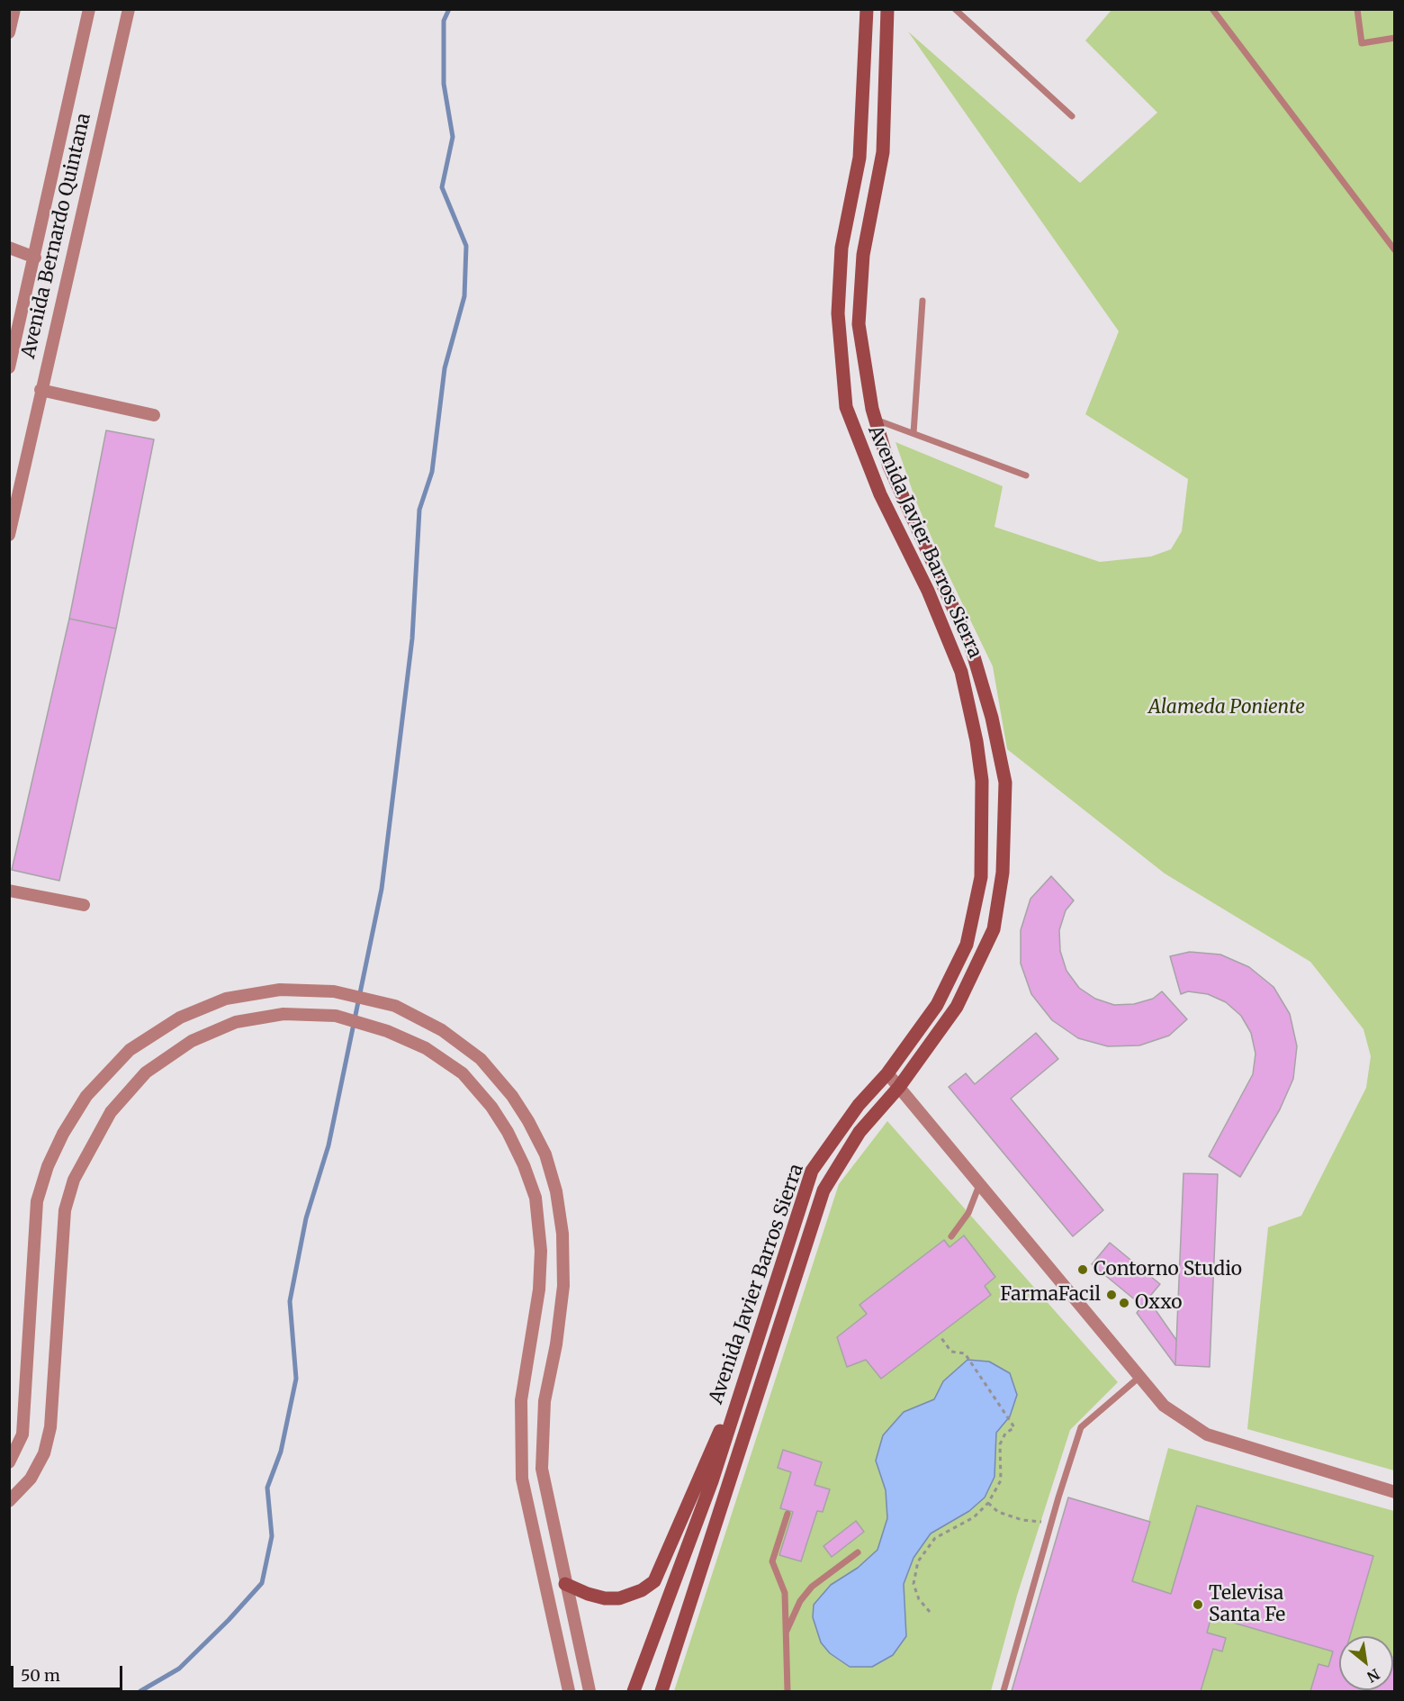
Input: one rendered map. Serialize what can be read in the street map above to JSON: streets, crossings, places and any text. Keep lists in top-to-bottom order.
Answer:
{
  "streets": {
    "street": ["Avenida Bernardo Quintana", "Avenida Javier Barros Sierra"]
  },
  "parks": ["Alameda Poniente"],
  "places": [
    "Contorno Studio",
    "FarmaFacil",
    "Oxxo",
    "Televisa Santa Fe"
  ],
  "scale_bar": "50 m",
  "north": "bottom right"
}
